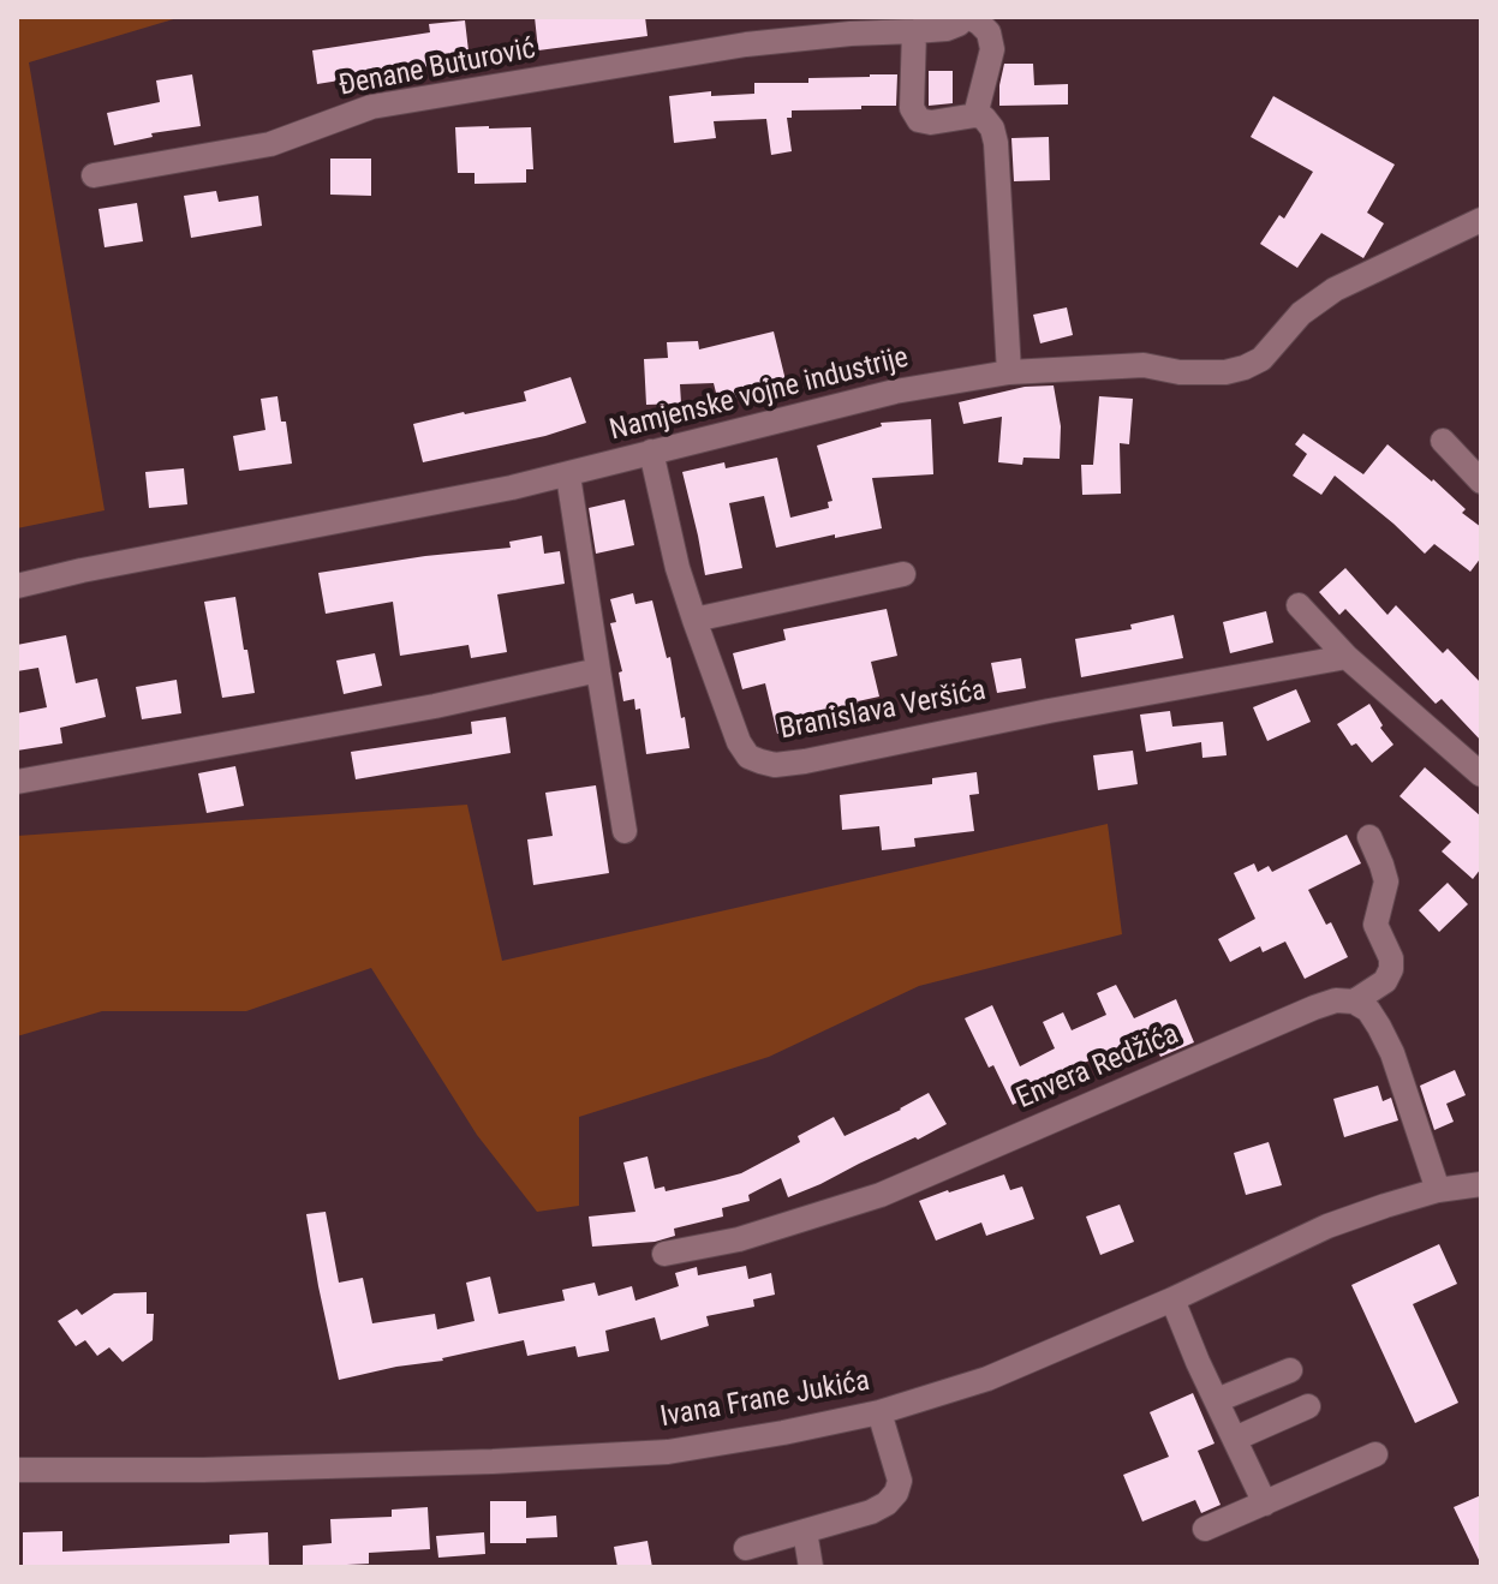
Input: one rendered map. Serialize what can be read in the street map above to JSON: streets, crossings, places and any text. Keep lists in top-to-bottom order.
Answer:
{
  "streets": {
    "street": [
      "Đenane Buturović",
      "Namjenske vojne industrije",
      "Branislava Veršića",
      "Envera Redžića",
      "Ivana Frane Jukića"
    ]
  },
  "crossings": [
    ["Namjenske vojne industrije", "Branislava Veršića"]
  ]
}
